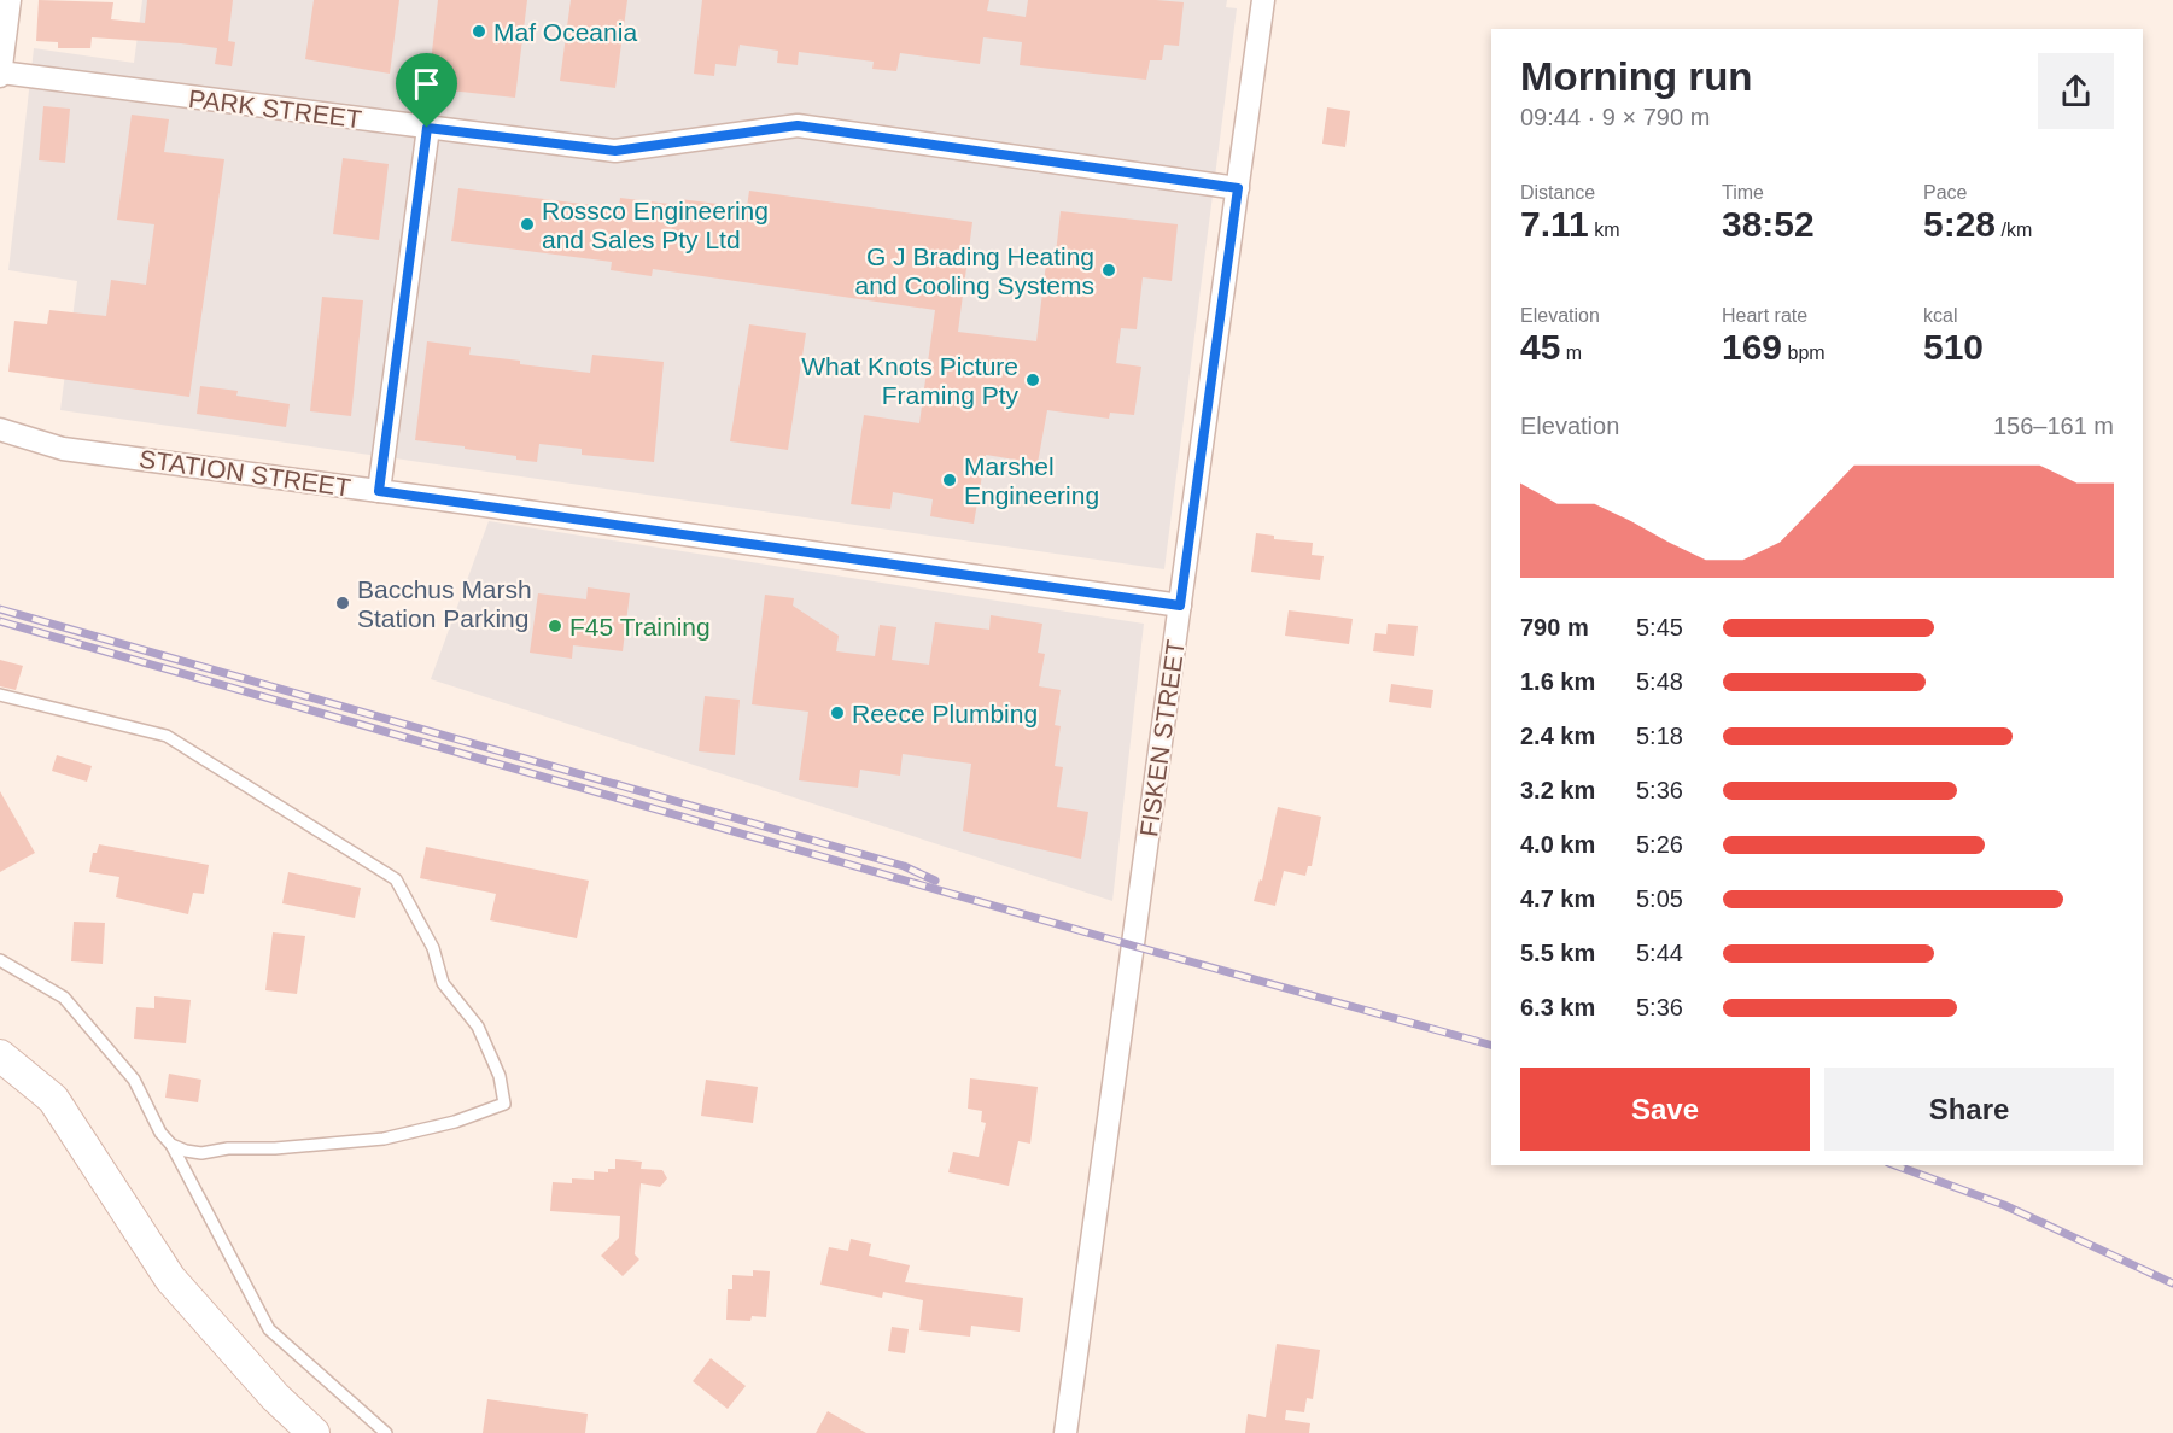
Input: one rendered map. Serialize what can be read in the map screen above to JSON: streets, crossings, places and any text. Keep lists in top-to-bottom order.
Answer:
{
  "streets": {
    "street": ["PARK STREET", "STATION STREET", "FISKEN STREET"]
  },
  "crossings": [
    ["PARK STREET", "FISKEN STREET"],
    ["STATION STREET", "FISKEN STREET"]
  ],
  "places": [
    "Maf Oceania",
    "Rossco Engineering and Sales Pty Ltd",
    "G J Brading Heating and Cooling Systems",
    "What Knots Picture Framing Pty",
    "Marshel Engineering",
    "Bacchus Marsh Station Parking",
    "F45 Training",
    "Reece Plumbing"
  ],
  "page": {
    "heading": ["Morning run", "09:44 · 9 × 790 m"],
    "stats": [
      ["Distance", "7.11 km"],
      ["Time", "38:52"],
      ["Pace", "5:28 /km"],
      ["Elevation", "45 m"],
      ["Heart rate", "169 bpm"],
      ["kcal", "510"]
    ],
    "chart": ["Elevation", "156–161 m"],
    "list": [
      {
        "name": "790 m",
        "note": "5:45"
      },
      {
        "name": "1.6 km",
        "note": "5:48"
      },
      {
        "name": "2.4 km",
        "note": "5:18"
      },
      {
        "name": "3.2 km",
        "note": "5:36"
      },
      {
        "name": "4.0 km",
        "note": "5:26"
      },
      {
        "name": "4.7 km",
        "note": "5:05"
      },
      {
        "name": "5.5 km",
        "note": "5:44"
      },
      {
        "name": "6.3 km",
        "note": "5:36"
      }
    ],
    "buttons": ["Save", "Share"]
  }
}
